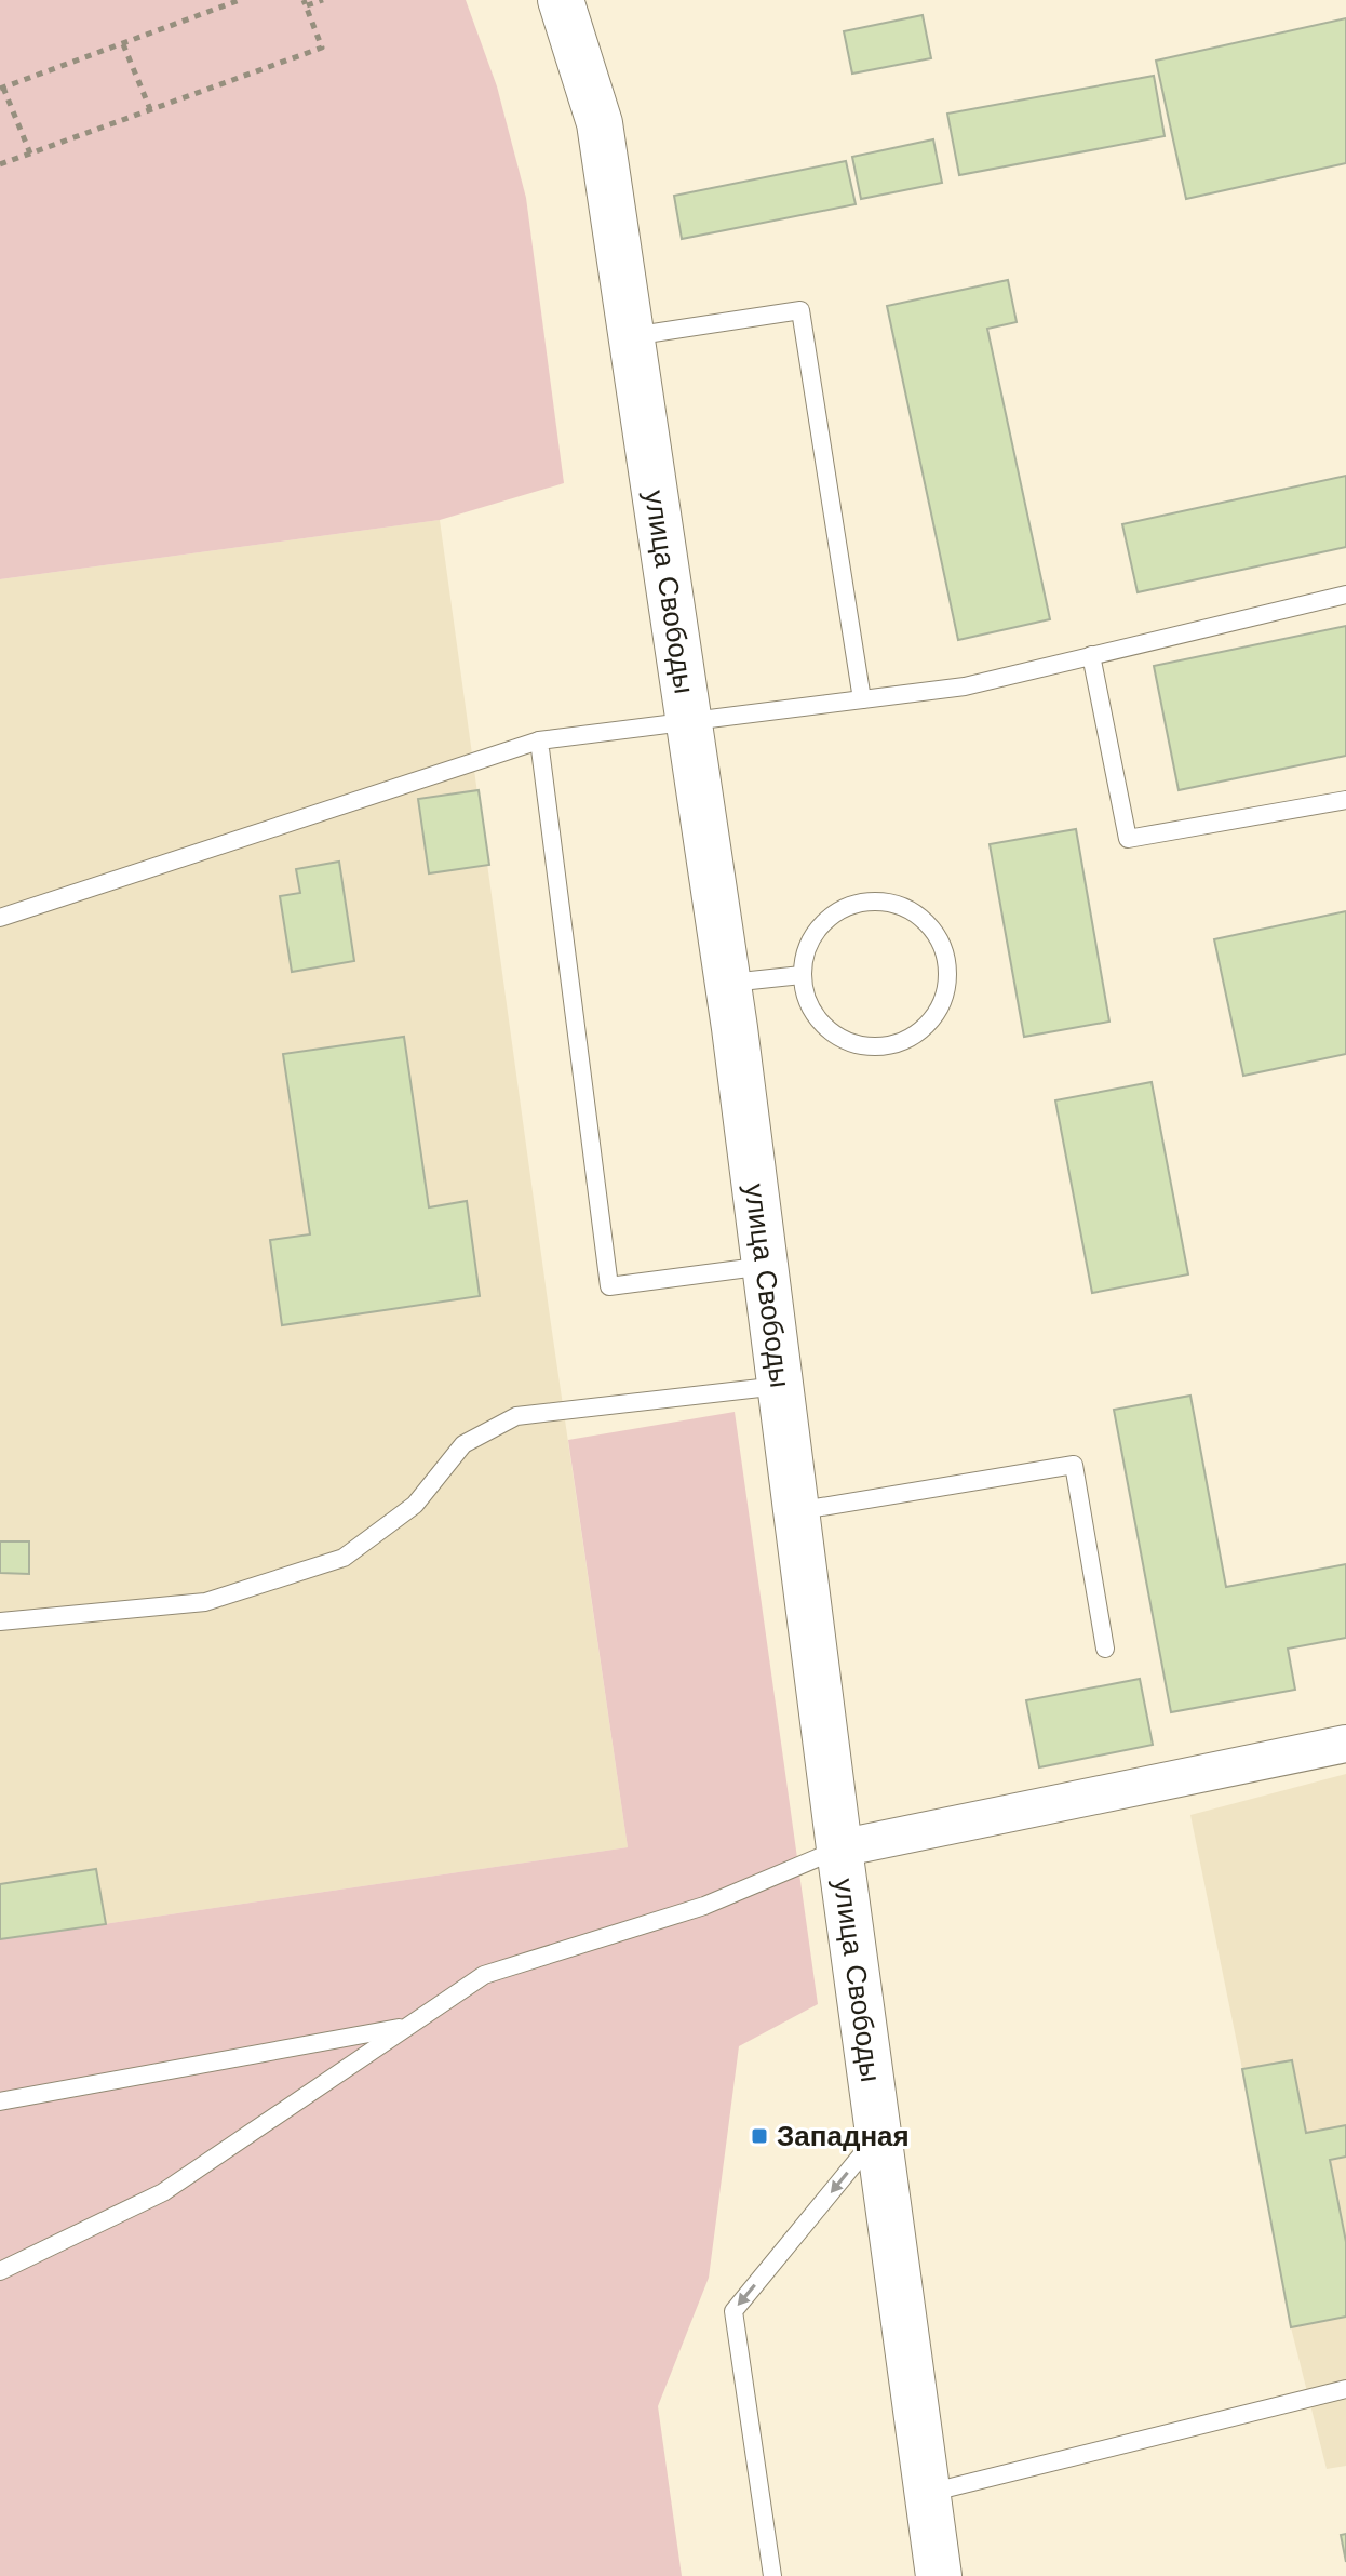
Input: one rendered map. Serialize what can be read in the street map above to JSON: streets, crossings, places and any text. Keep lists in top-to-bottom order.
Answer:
{
  "streets": {
    "street": ["улица Свободы"]
  },
  "places": {
    "transit": ["Западная"]
  }
}
